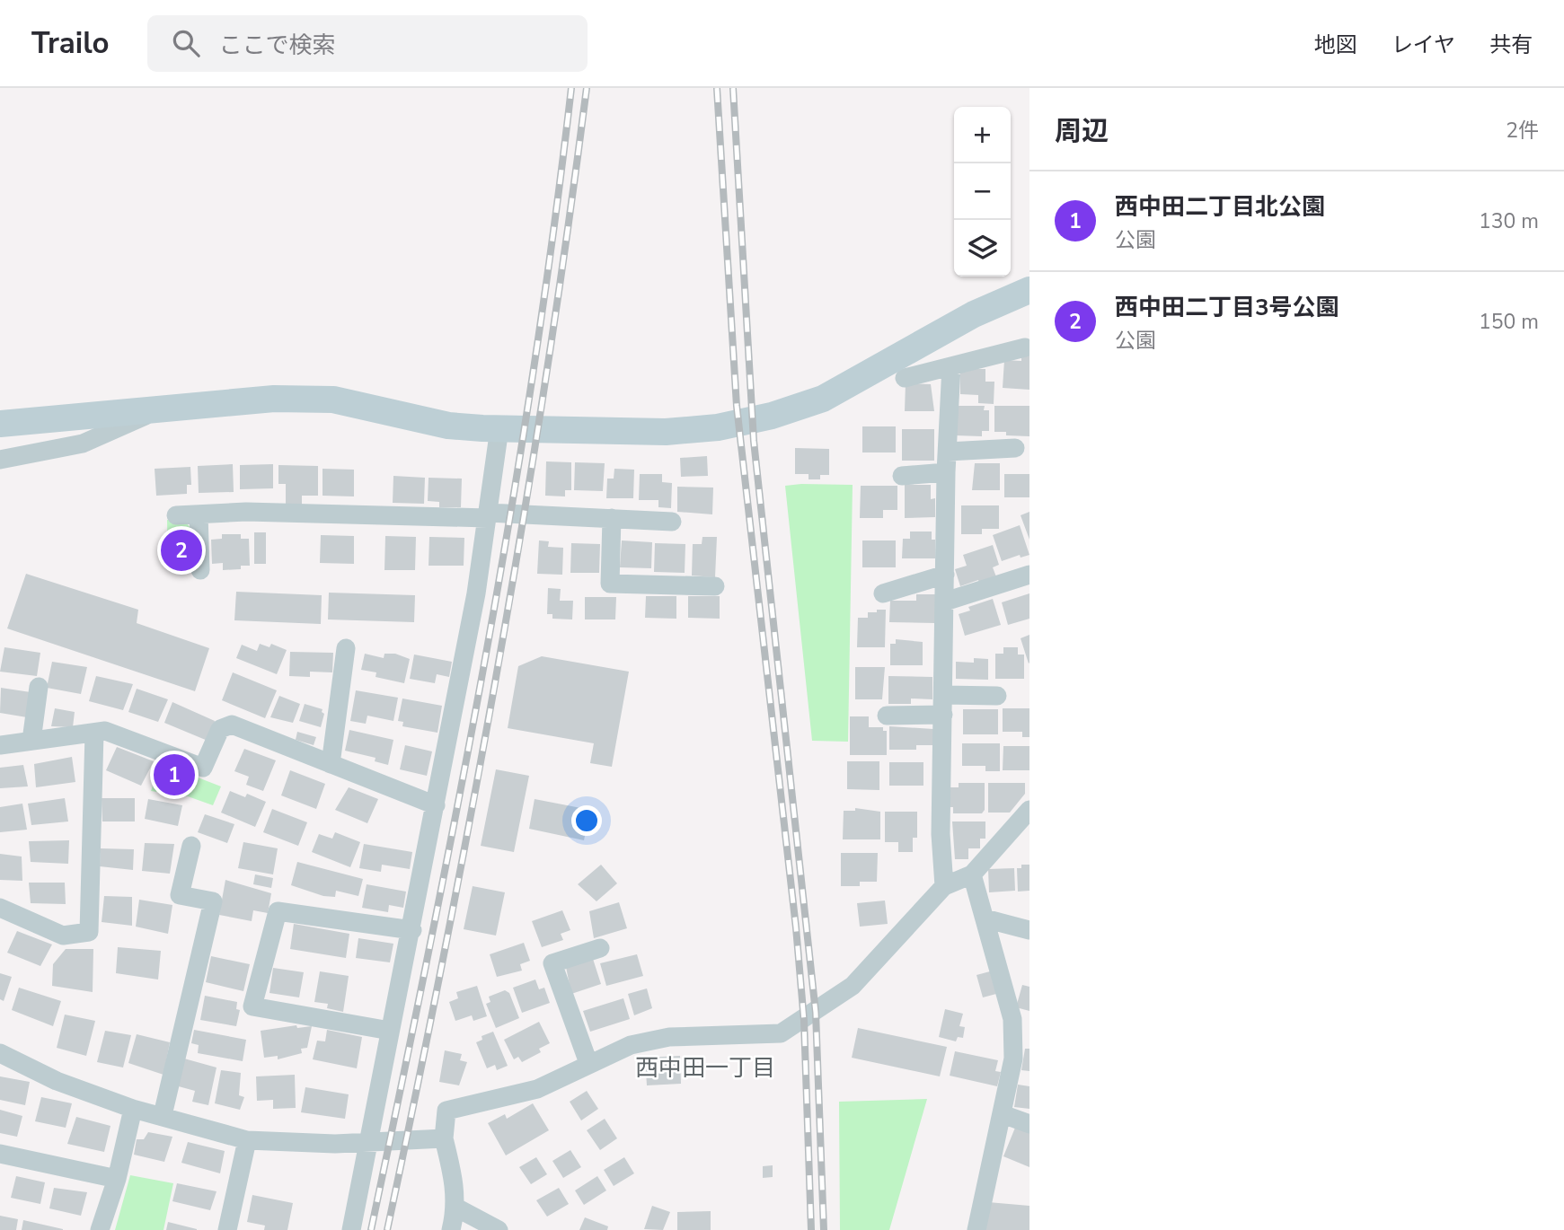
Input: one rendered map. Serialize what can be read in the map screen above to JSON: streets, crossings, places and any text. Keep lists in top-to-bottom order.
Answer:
{
  "districts": ["西中田一丁目"],
  "page": {
    "header": "Trailo",
    "search": "ここで検索",
    "nav": ["地図", "レイヤ", "共有"],
    "heading": ["周辺", "2件"],
    "map_buttons": ["+", "−"],
    "list": [
      {
        "mark": "1",
        "name": "西中田二丁目北公園",
        "note": "公園",
        "value": "130 m"
      },
      {
        "mark": "2",
        "name": "西中田二丁目3号公園",
        "note": "公園",
        "value": "150 m"
      }
    ],
    "pins": ["2", "1"]
  }
}
